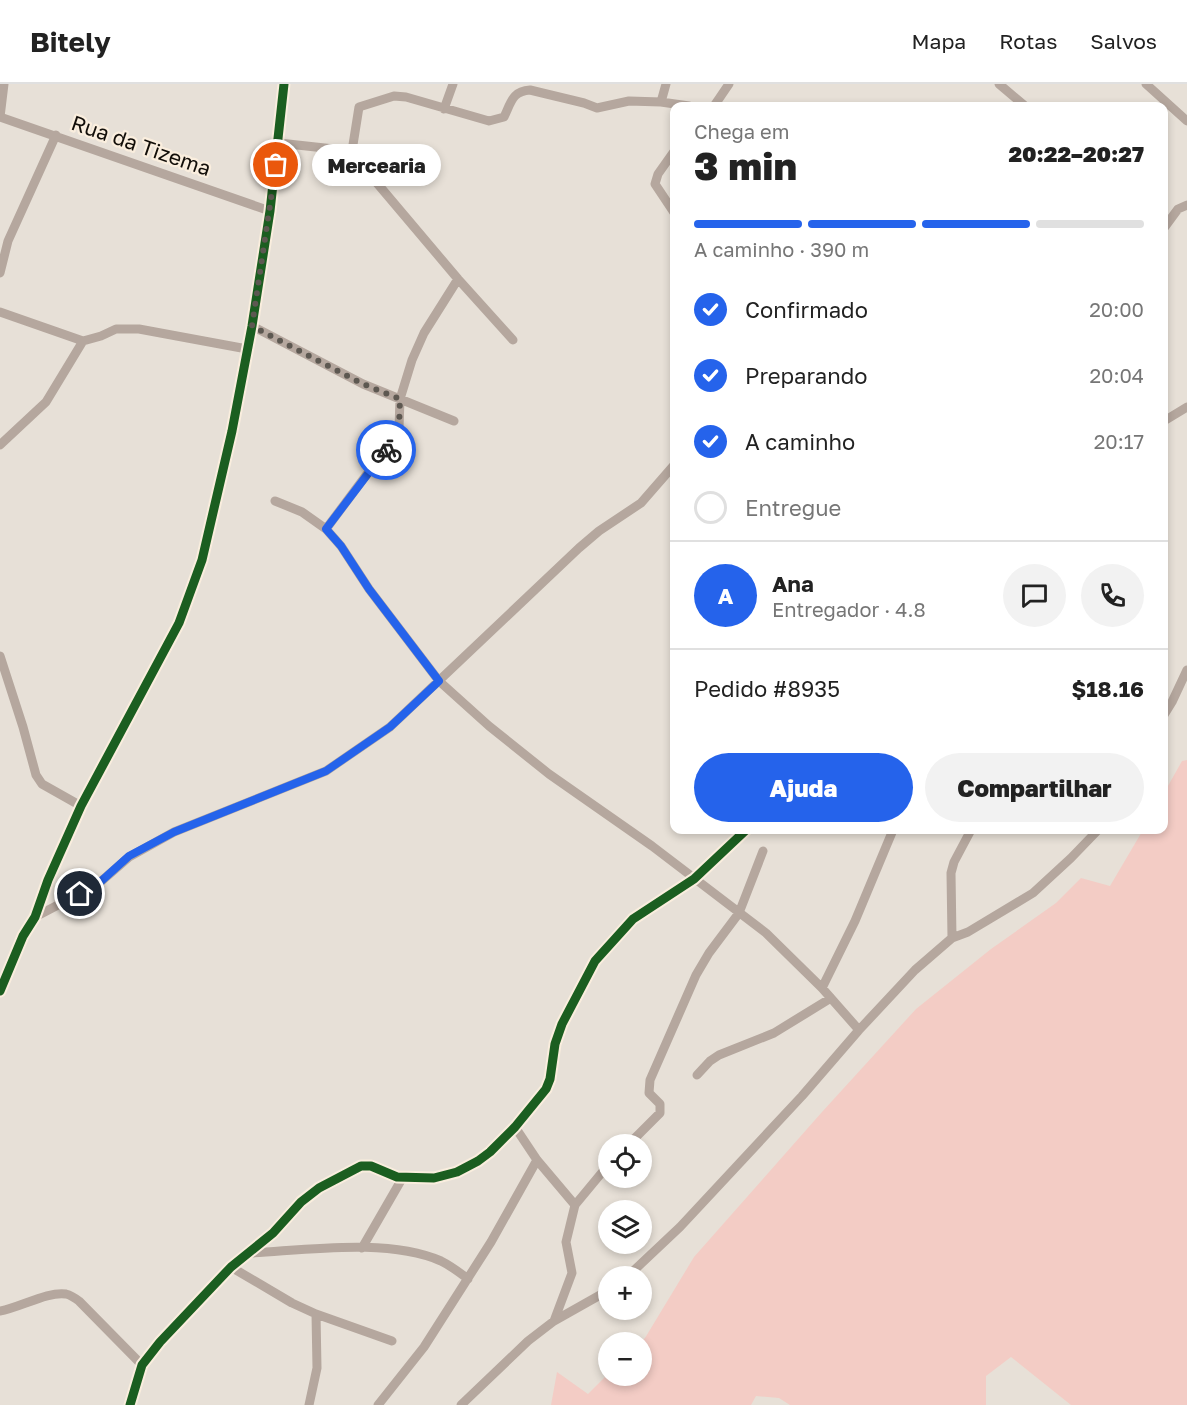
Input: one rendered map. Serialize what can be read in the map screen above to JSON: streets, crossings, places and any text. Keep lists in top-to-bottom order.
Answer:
{
  "streets": {
    "street": ["Rua da Tizema"]
  },
  "places": ["Mercearia"],
  "page": {
    "header": "Bitely",
    "nav": ["Mapa", "Rotas", "Salvos"],
    "heading": ["3 min", "Chega em", "20:22–20:27"],
    "panel": [
      "Ana",
      "Entregador · 4.8",
      "Pedido #8935",
      "$18.16"
    ],
    "bubble": "Mercearia",
    "bar": "A caminho · 390 m",
    "list": [
      ["Confirmado", "20:00"],
      ["Preparando", "20:04"],
      ["A caminho", "20:17"],
      "Entregue"
    ],
    "round": "A",
    "buttons": ["Ajuda", "Compartilhar"],
    "map_buttons": ["+", "−"]
  }
}
